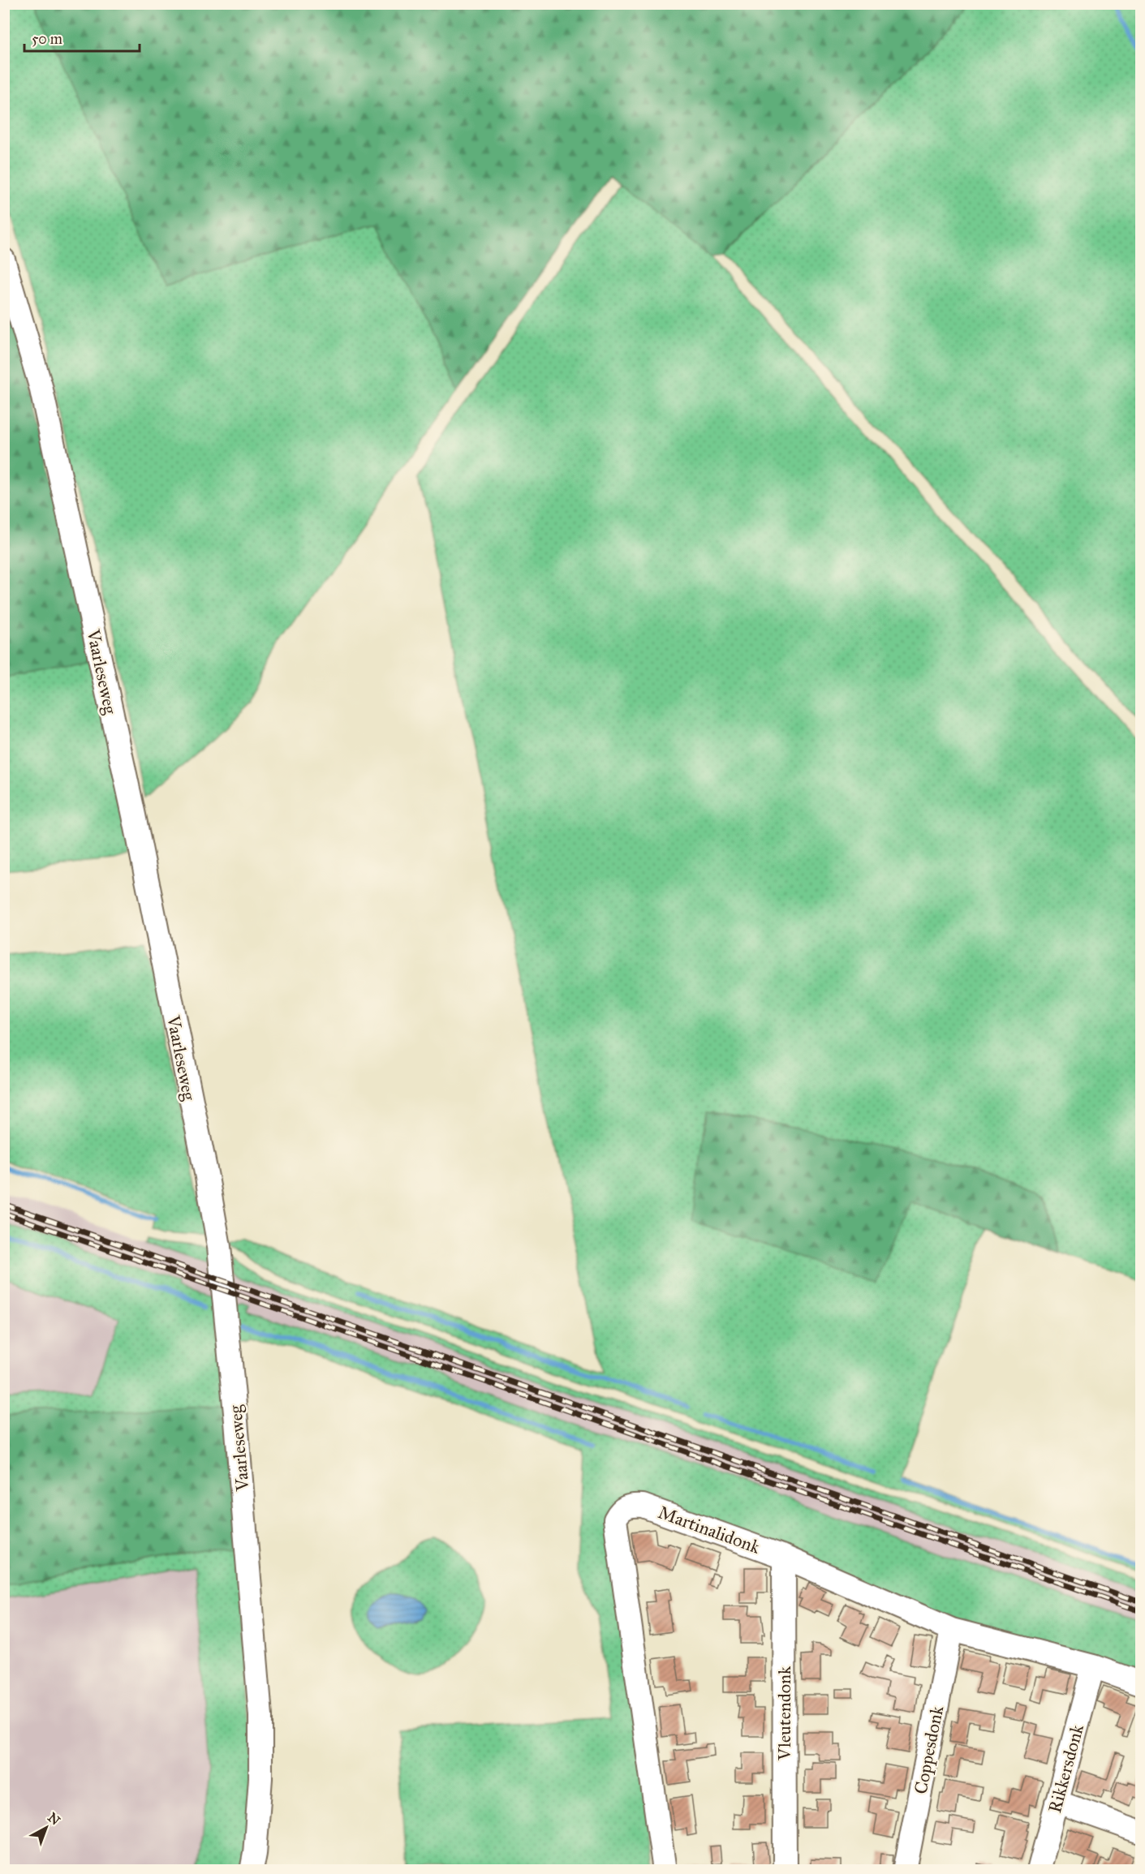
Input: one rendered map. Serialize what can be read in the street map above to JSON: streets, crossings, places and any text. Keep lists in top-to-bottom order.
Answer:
{
  "streets": {
    "street": [
      "Vaarleseweg",
      "Martinalidonk",
      "Vleutendonk",
      "Coppesdonk",
      "Rikkersdonk"
    ]
  },
  "crossings": [
    ["Martinalidonk", "Vleutendonk"],
    ["Martinalidonk", "Coppesdonk"],
    ["Martinalidonk", "Rikkersdonk"]
  ],
  "scale_bar": "50 m",
  "north": "top right"
}
